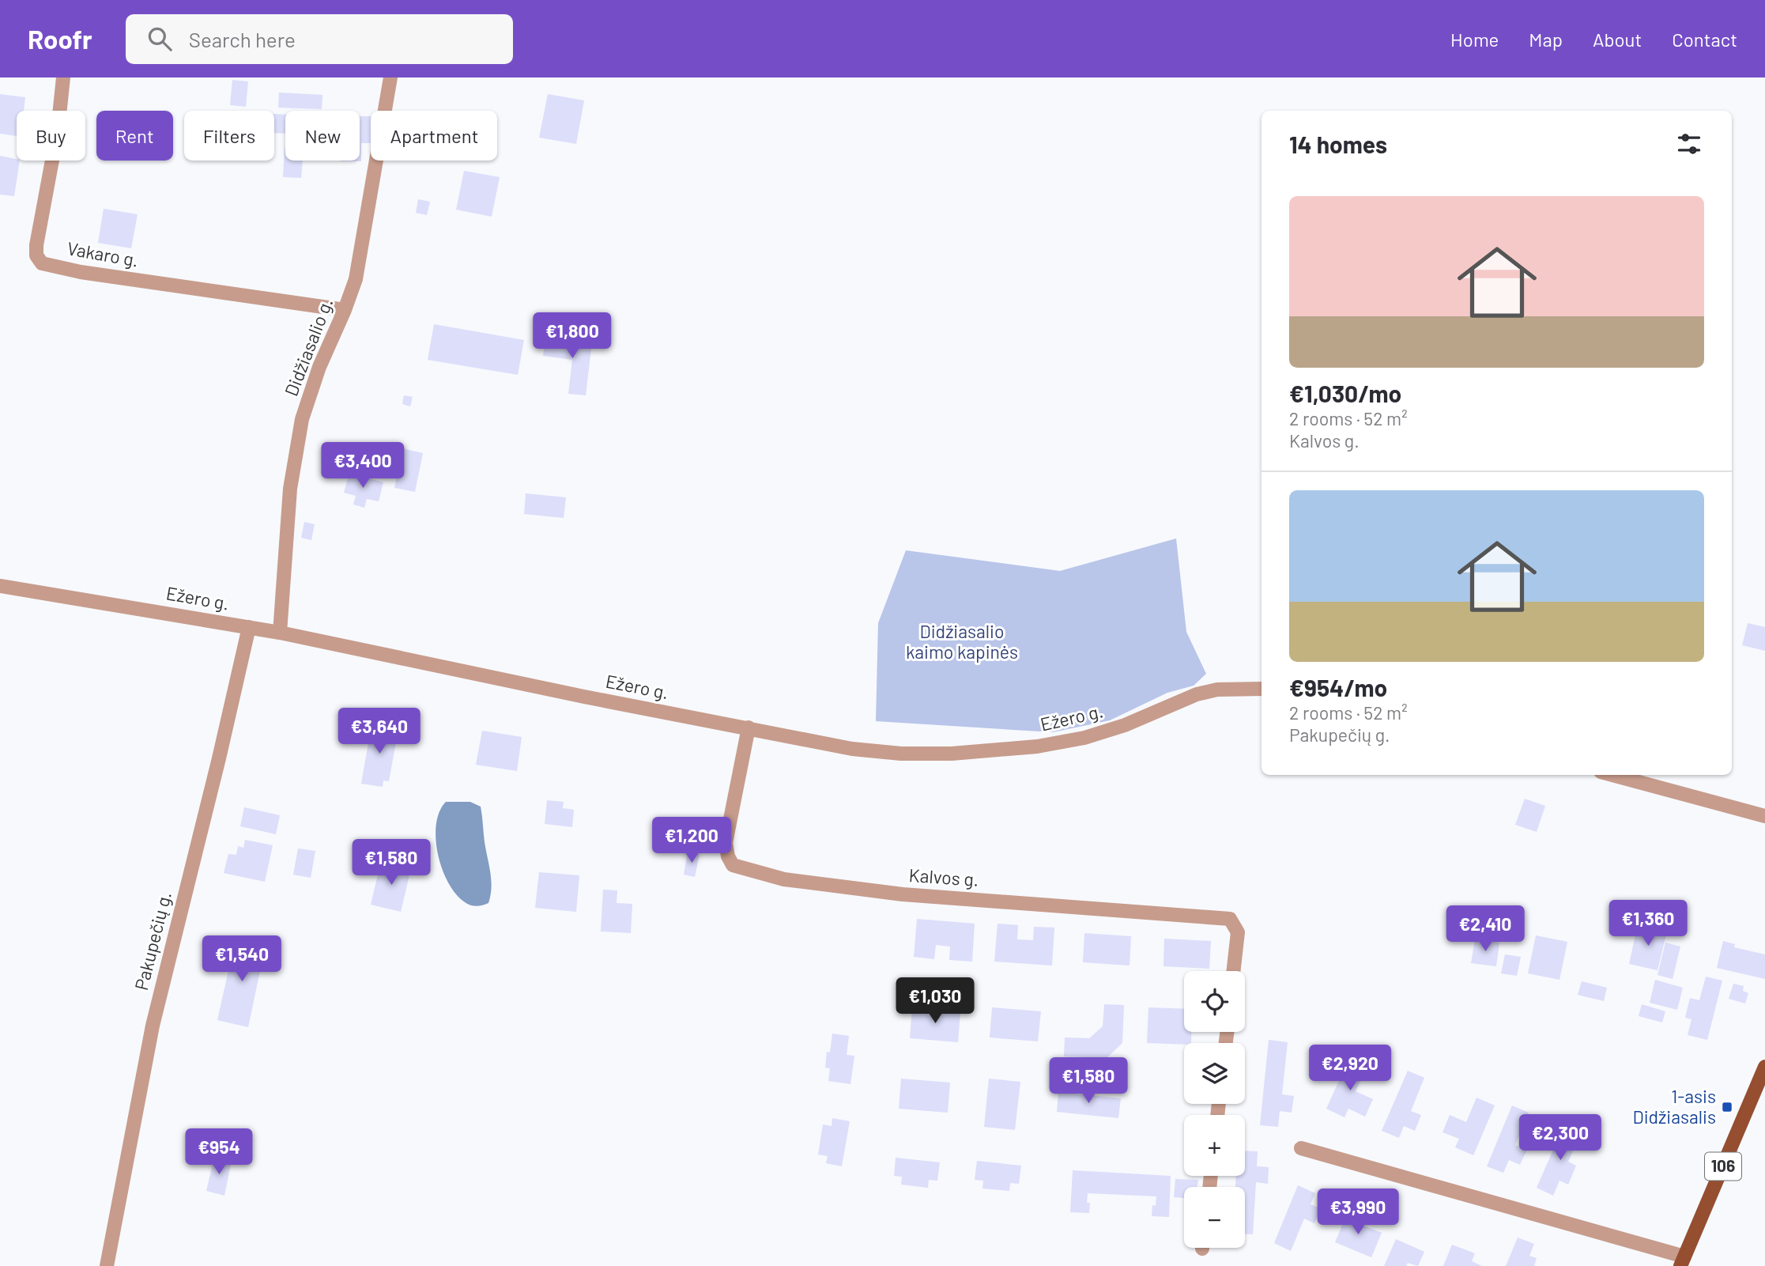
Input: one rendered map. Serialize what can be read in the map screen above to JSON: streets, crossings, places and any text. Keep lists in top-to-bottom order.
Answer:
{
  "streets": {
    "main road": ["106"],
    "street": [
      "Vakaro g.",
      "Didžiasalio g.",
      "Ežero g.",
      "Kalvos g.",
      "Pakupečių g."
    ]
  },
  "crossings": [
    ["Vakaro g.", "Didžiasalio g."],
    ["Didžiasalio g.", "Ežero g."],
    ["Ežero g.", "Kalvos g."],
    ["Ežero g.", "Pakupečių g."]
  ],
  "parks": ["Didžiasalio kaimo kapinės"],
  "places": {
    "transit": ["1-asis Didžiasalis"]
  },
  "page": {
    "header": "Roofr",
    "search": "Search here",
    "nav": [
      "Home",
      "Map",
      "About",
      "Contact"
    ],
    "chip": [
      "Buy",
      "Rent",
      "Filters",
      "New",
      "Apartment"
    ],
    "heading": "14 homes",
    "list": [
      {
        "name": "€1,030/mo",
        "note": "2 rooms · 52 m² · Kalvos g."
      },
      {
        "name": "€954/mo",
        "note": "2 rooms · 52 m² · Pakupečių g."
      }
    ],
    "price": [
      "€1,800",
      "€3,400",
      "€3,640",
      "€1,200",
      "€1,580",
      "€1,360",
      "€2,410",
      "€1,540",
      "€1,030",
      "€2,920",
      "€1,580",
      "€2,300",
      "€954",
      "€3,990"
    ],
    "map_buttons": ["+", "−"]
  }
}
